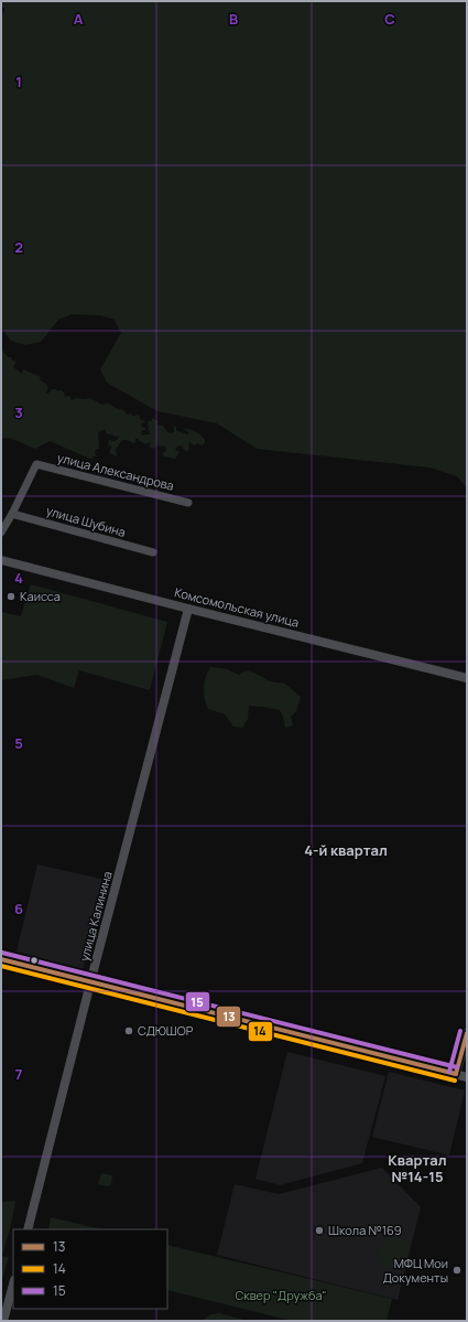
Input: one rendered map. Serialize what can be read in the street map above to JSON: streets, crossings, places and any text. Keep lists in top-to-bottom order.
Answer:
{
  "streets": {
    "street": [
      "улица Александрова",
      "улица Шубина",
      "Комсомольская улица",
      "улица Калинина"
    ]
  },
  "crossings": [
    ["улица Александрова", "улица Шубина"],
    ["Комсомольская улица", "улица Калинина"]
  ],
  "districts": ["4-й квартал", "Квартал №14-15"],
  "parks": ["Сквер \"Дружба\""],
  "places": [
    "Каисса",
    "СДЮШОР",
    "Школа №169",
    "МФЦ Мои Документы"
  ],
  "lines": ["transit line 15", "transit line 13", "transit line 14"],
  "legend": ["13", "14", "15"],
  "grid": {
    "columns": ["A", "B", "C"],
    "rows": [
      "1",
      "2",
      "3",
      "4",
      "5",
      "6",
      "7"
    ]
  }
}
